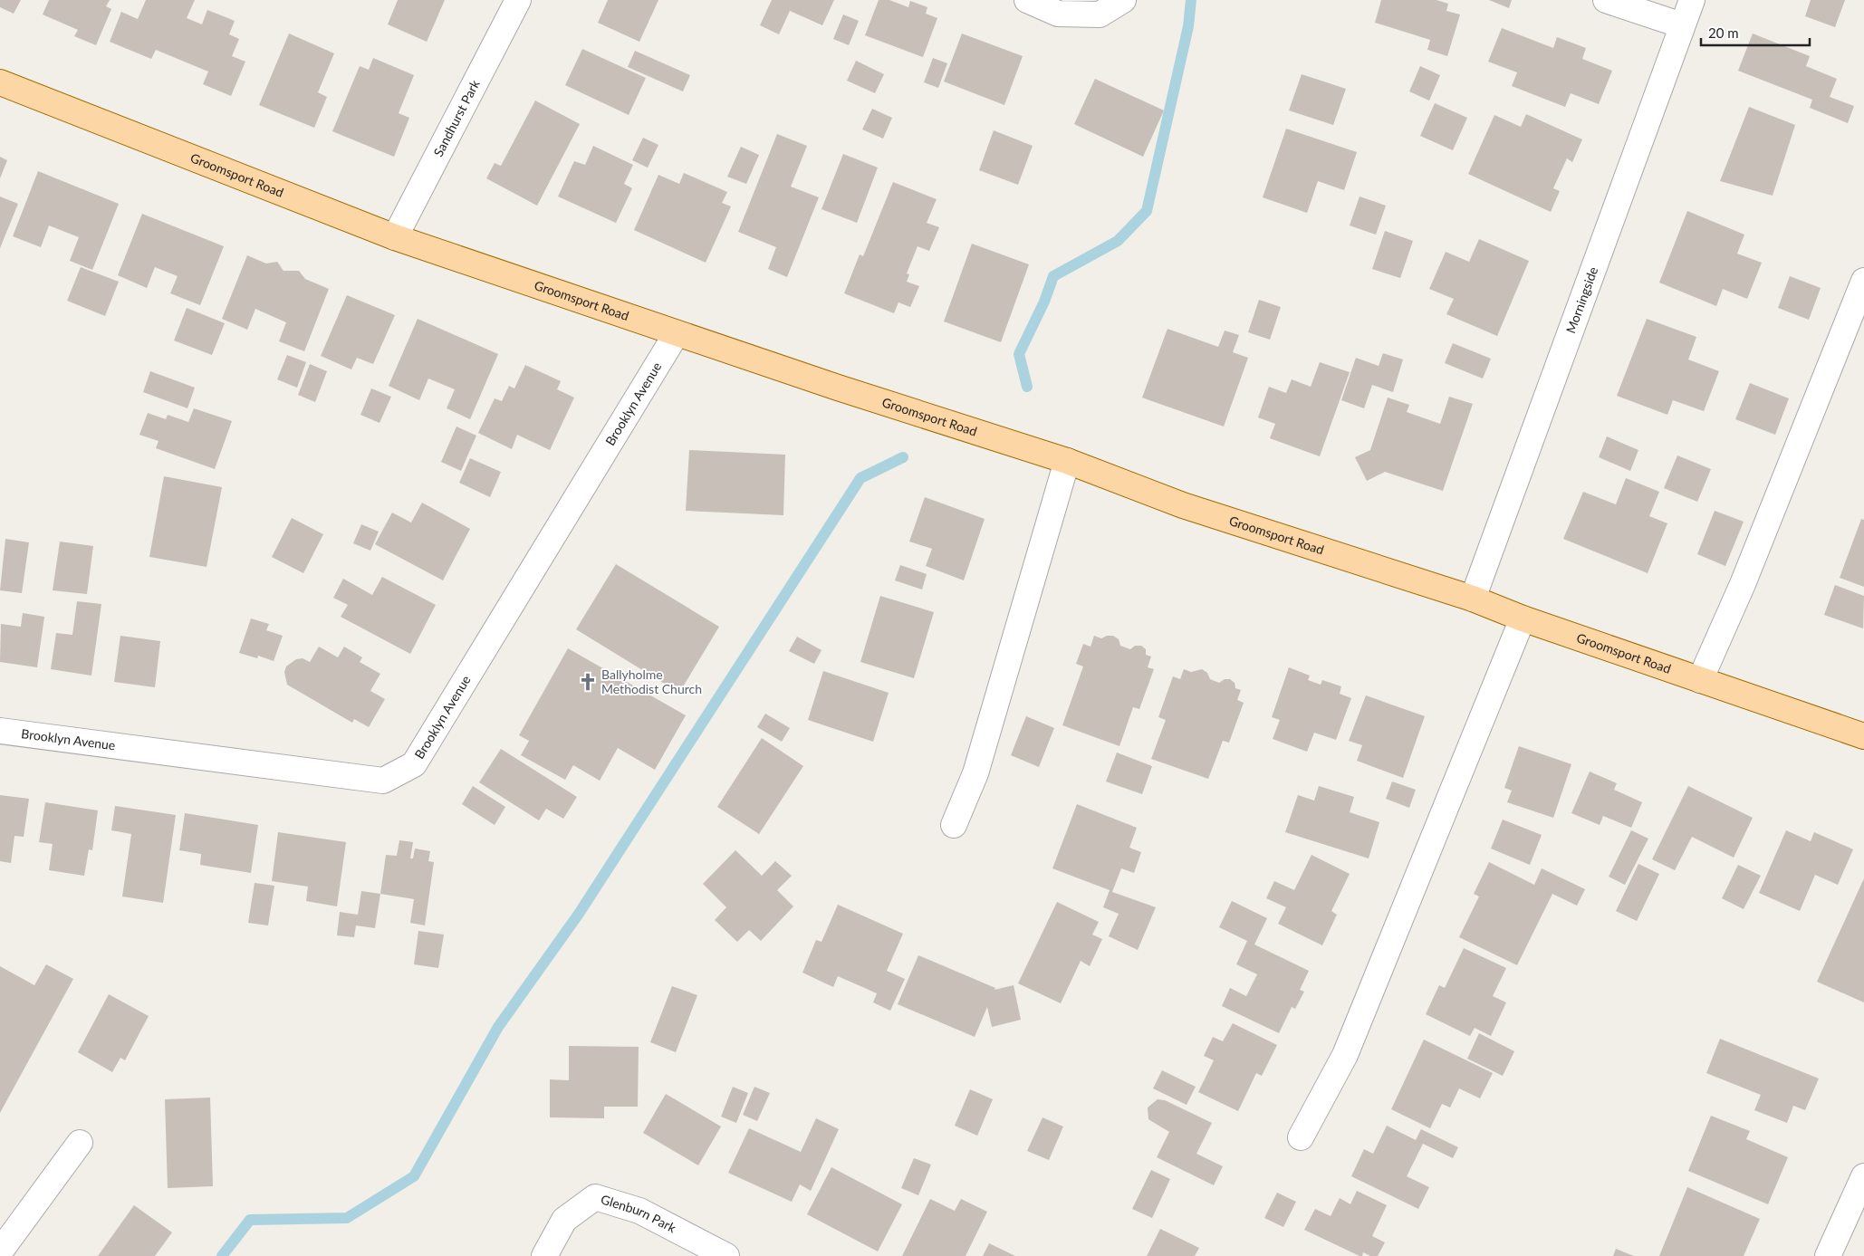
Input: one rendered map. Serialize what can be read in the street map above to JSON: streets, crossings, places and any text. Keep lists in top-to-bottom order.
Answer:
{
  "streets": {
    "main road": ["Groomsport Road"],
    "street": [
      "Sandhurst Park",
      "Morningside",
      "Brooklyn Avenue",
      "Glenburn Park"
    ]
  },
  "crossings": [
    ["Sandhurst Park", "Groomsport Road"],
    ["Groomsport Road", "Morningside"],
    ["Groomsport Road", "Brooklyn Avenue"]
  ],
  "places": {
    "church": ["Ballyholme Methodist Church"]
  },
  "scale_bar": "20 m"
}
